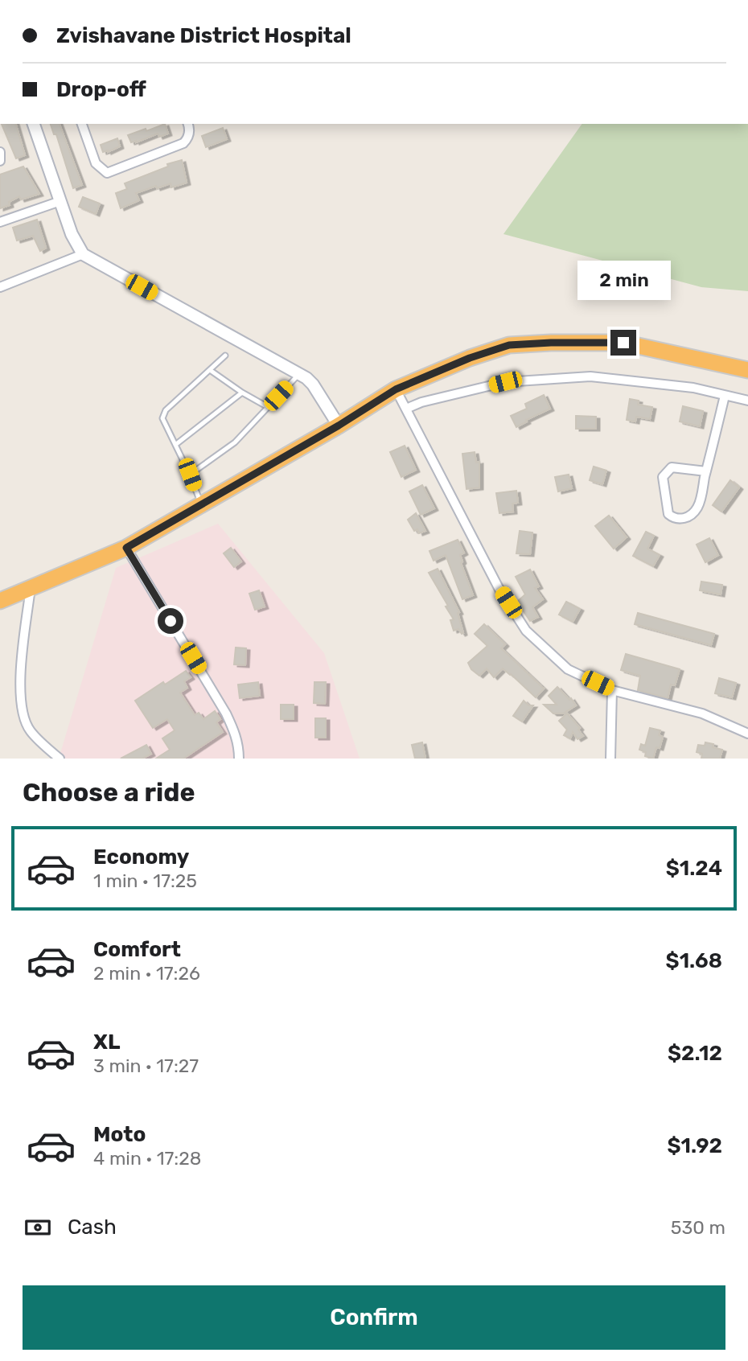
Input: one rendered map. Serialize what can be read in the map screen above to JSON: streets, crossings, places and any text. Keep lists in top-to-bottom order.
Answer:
{
  "page": {
    "banner": ["Zvishavane District Hospital", "Drop-off"],
    "bubble": "2 min",
    "heading": "Choose a ride",
    "list": [
      {
        "name": "Economy",
        "note": "1 min · 17:25",
        "value": "$1.24"
      },
      {
        "name": "Comfort",
        "note": "2 min · 17:26",
        "value": "$1.68"
      },
      {
        "name": "XL",
        "note": "3 min · 17:27",
        "value": "$2.12"
      },
      {
        "name": "Moto",
        "note": "4 min · 17:28",
        "value": "$1.92"
      }
    ],
    "pay": ["Cash", "530 m"],
    "buttons": "Confirm"
  }
}
